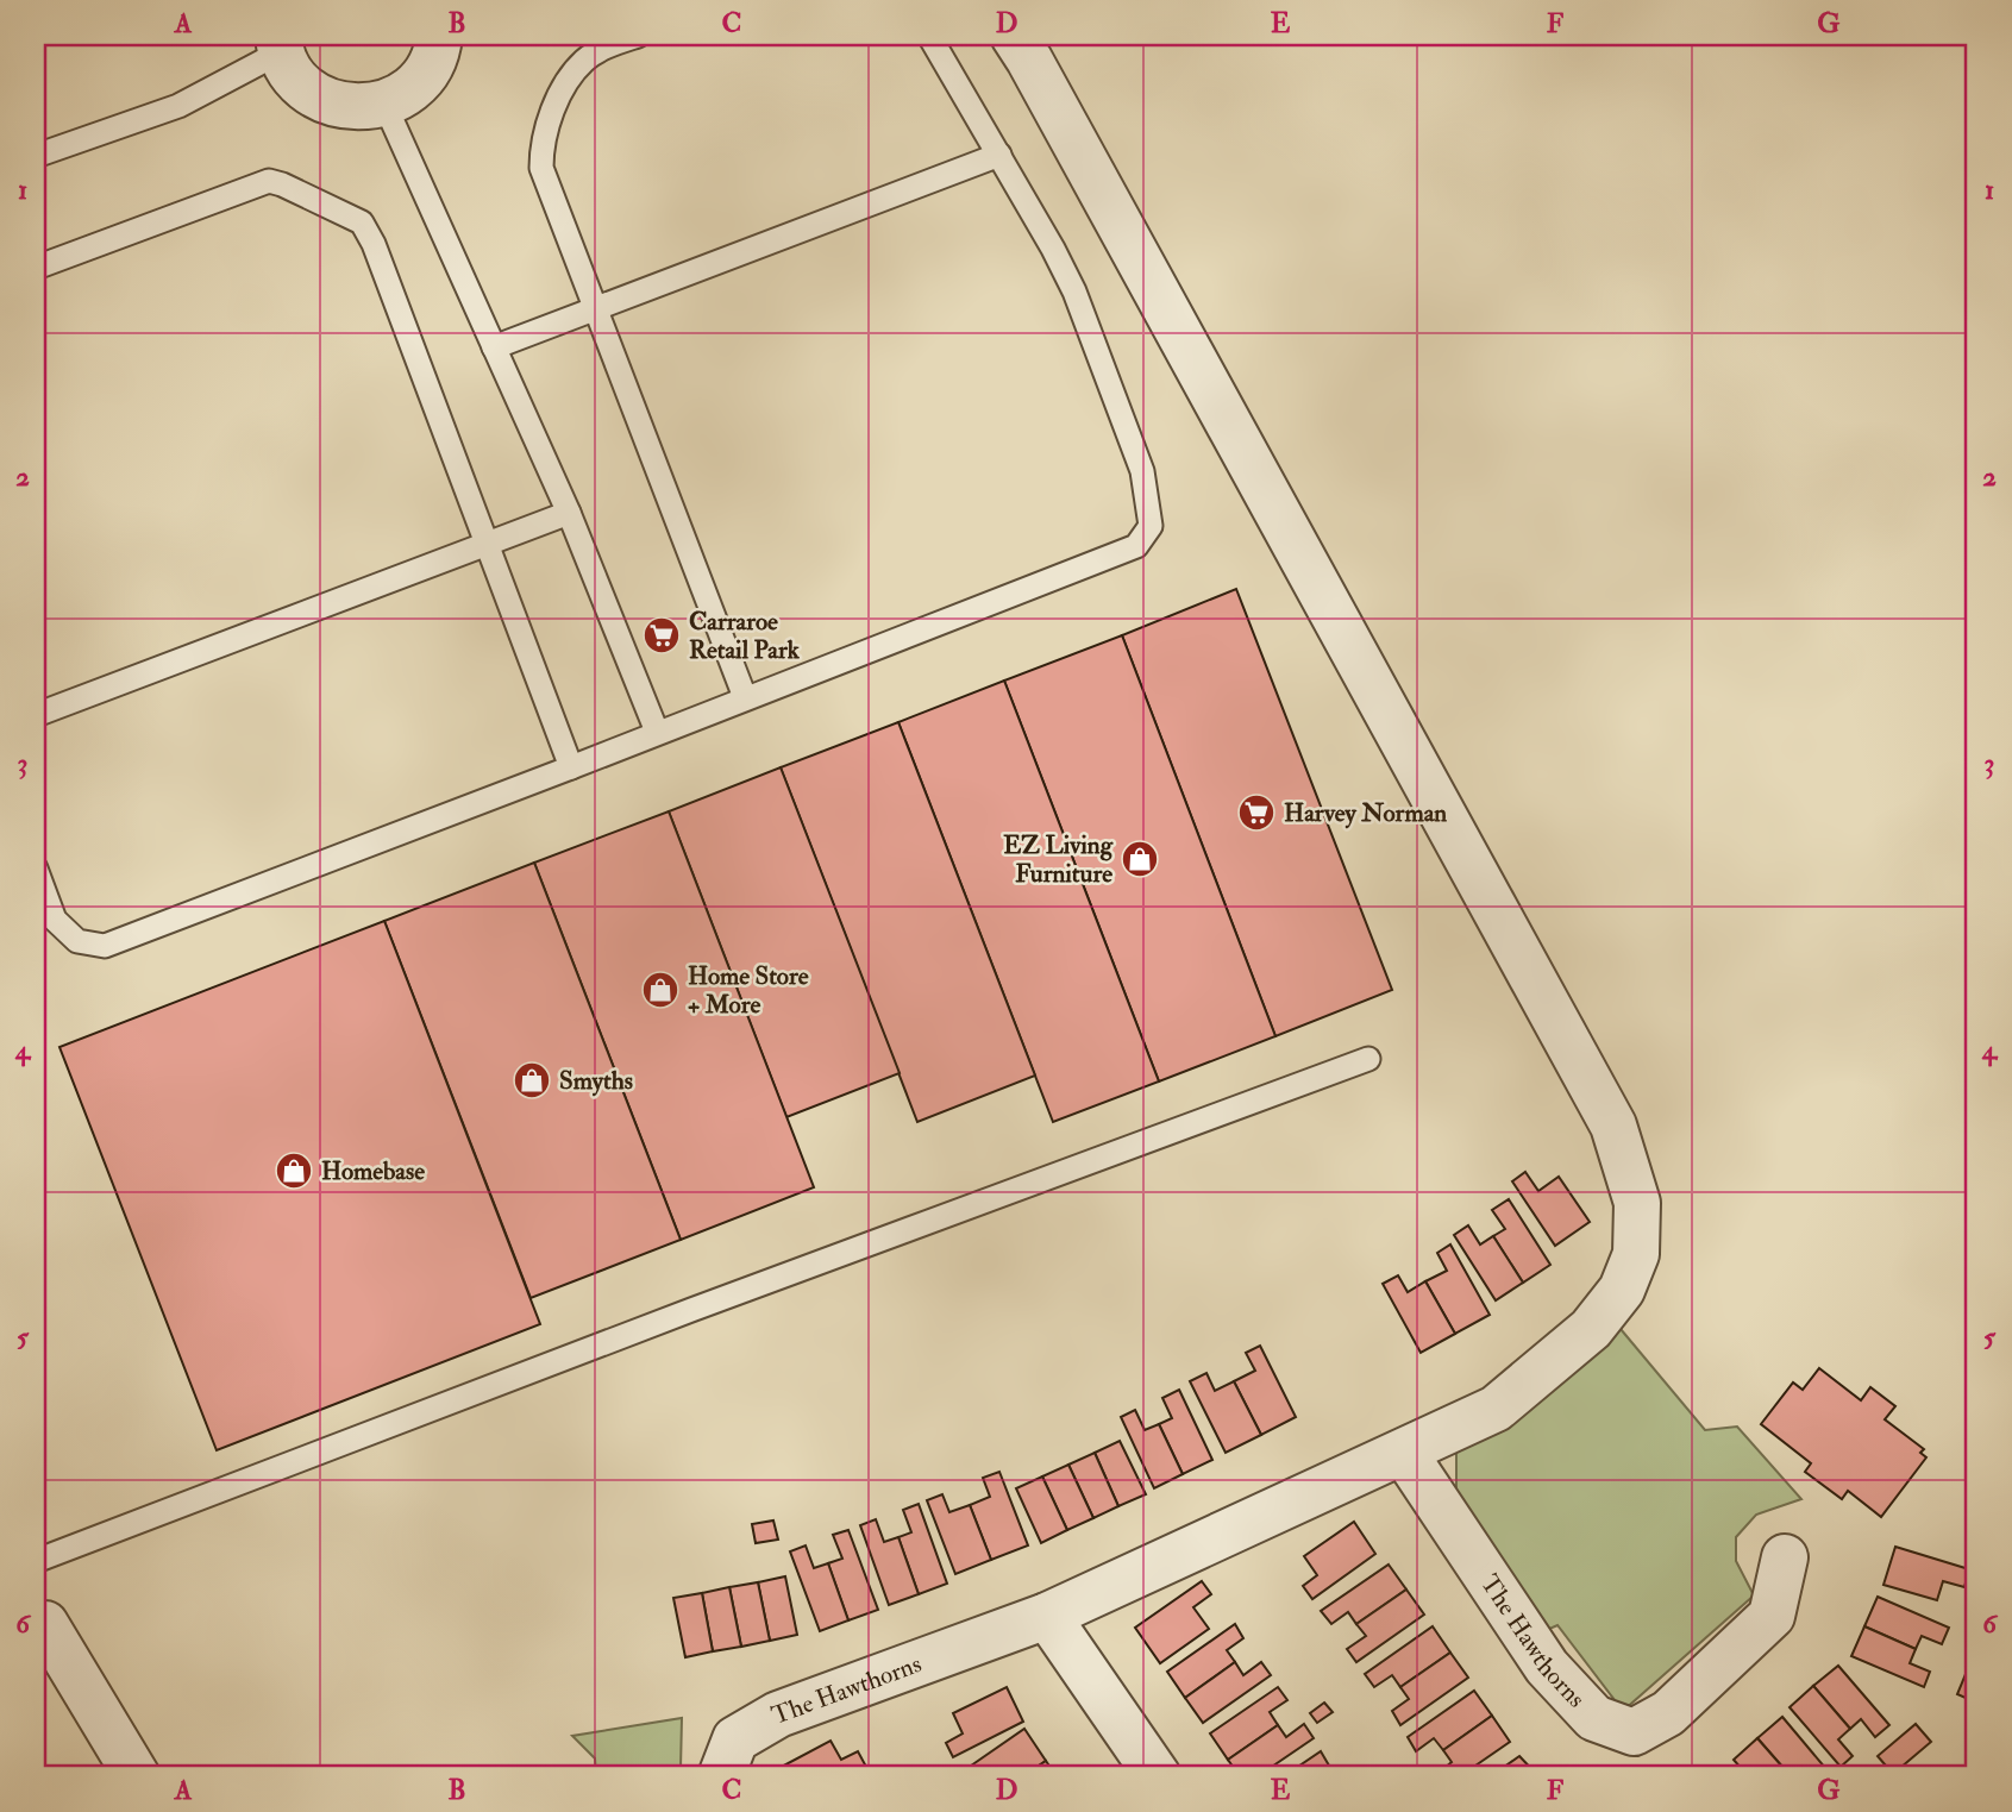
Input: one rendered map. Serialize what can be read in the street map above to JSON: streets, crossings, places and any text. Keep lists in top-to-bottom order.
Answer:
{
  "streets": {
    "street": ["The Hawthorns"]
  },
  "places": {
    "supermarket": ["Carraroe Retail Park", "Harvey Norman"],
    "shop": [
      "EZ Living Furniture",
      "Home Store + More",
      "Smyths",
      "Homebase"
    ]
  },
  "grid": {
    "columns": [
      "A",
      "B",
      "C",
      "D",
      "E",
      "F",
      "G"
    ],
    "rows": [
      "1",
      "2",
      "3",
      "4",
      "5",
      "6"
    ]
  }
}
